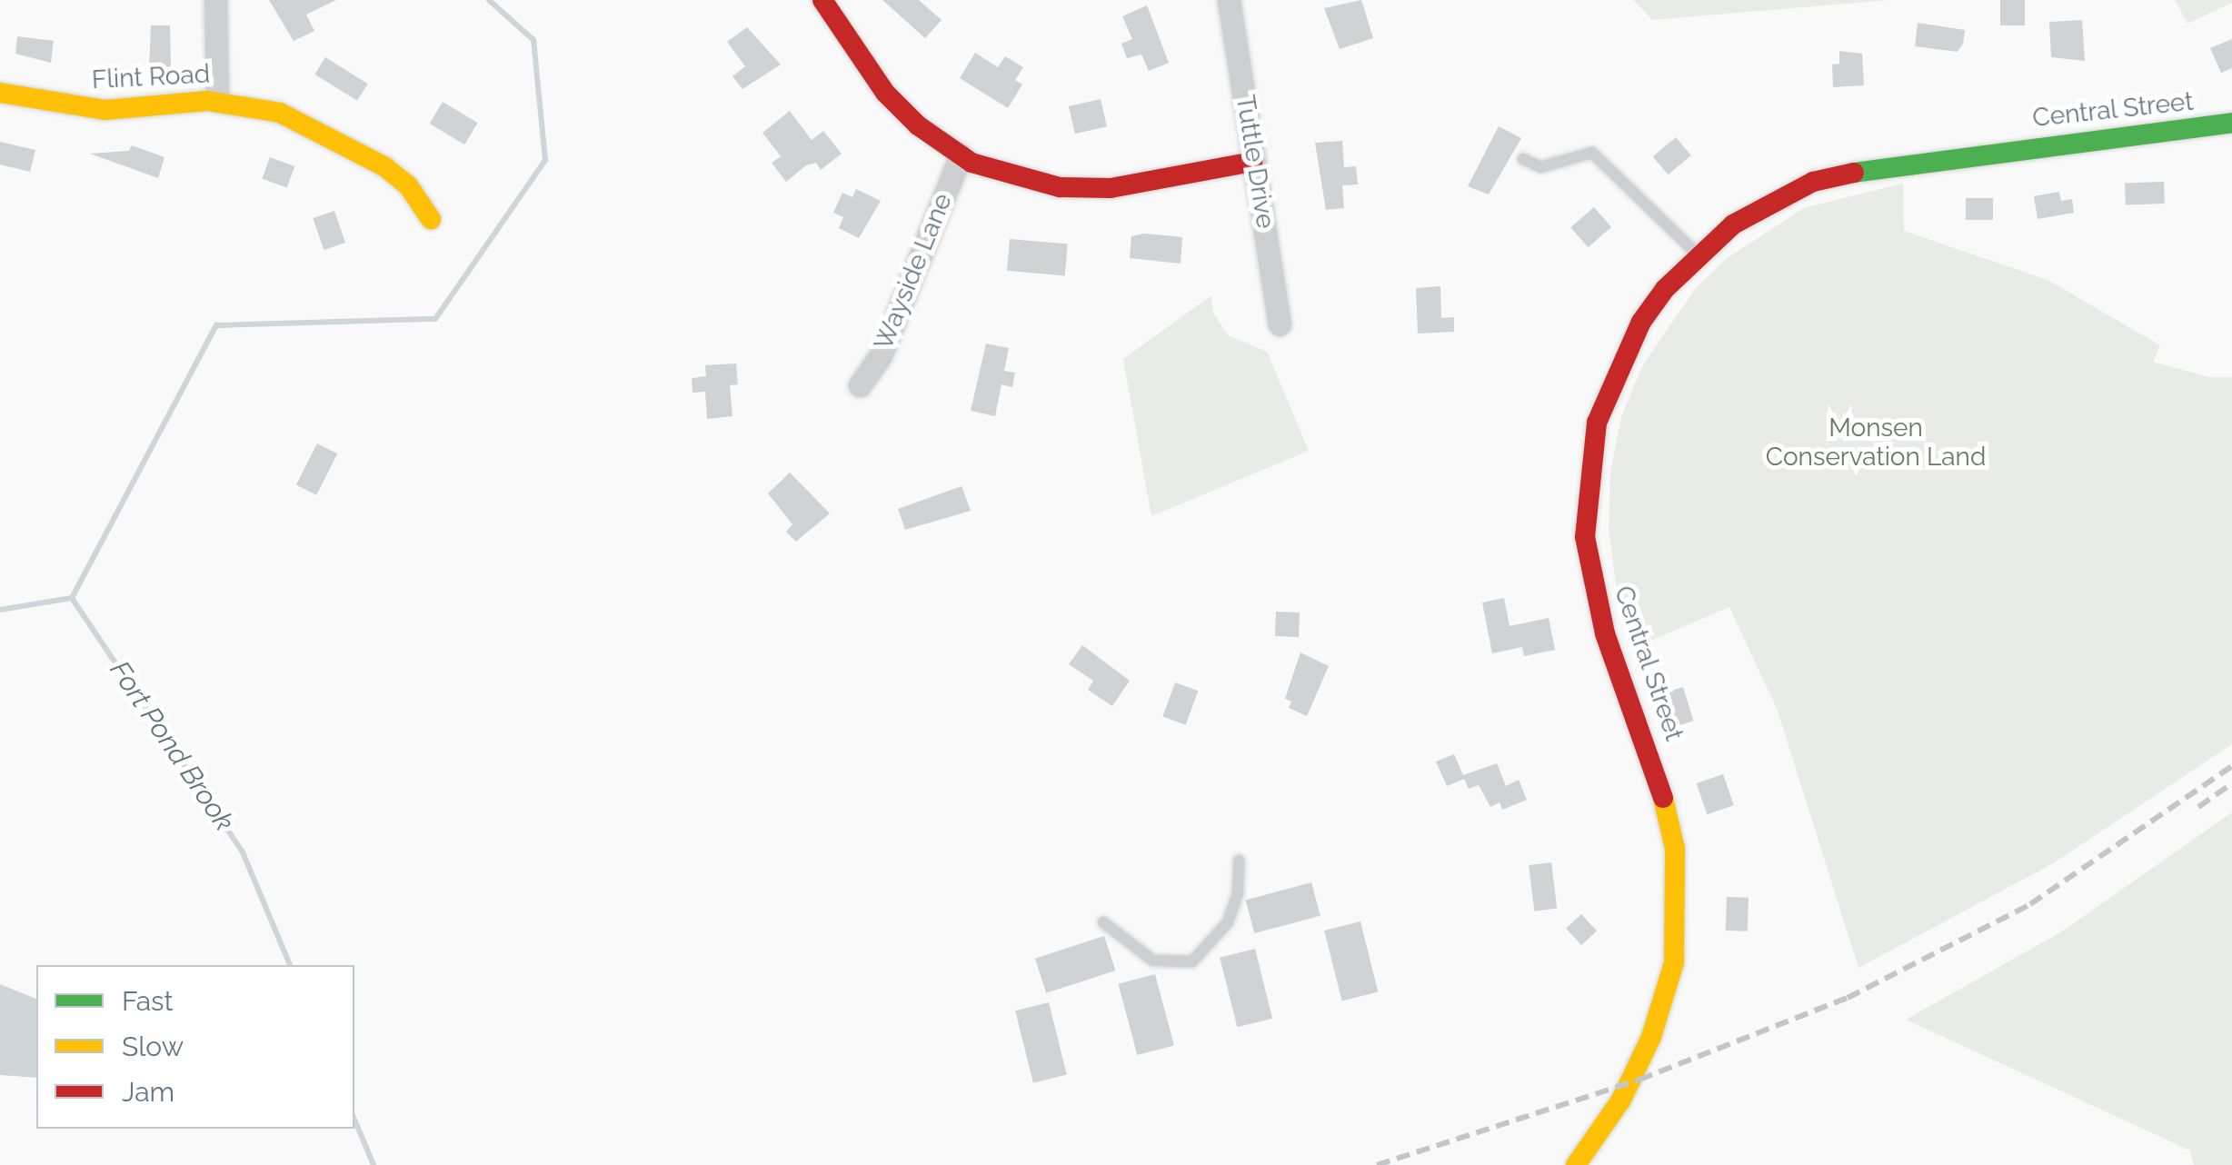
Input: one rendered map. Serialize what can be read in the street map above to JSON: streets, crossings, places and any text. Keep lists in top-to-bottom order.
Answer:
{
  "streets": {
    "street": [
      "Flint Road",
      "Central Street",
      "Tuttle Drive",
      "Wayside Lane"
    ]
  },
  "water": ["Fort Pond Brook"],
  "parks": ["Monsen Conservation Land"],
  "legend": ["Fast", "Slow", "Jam"]
}
